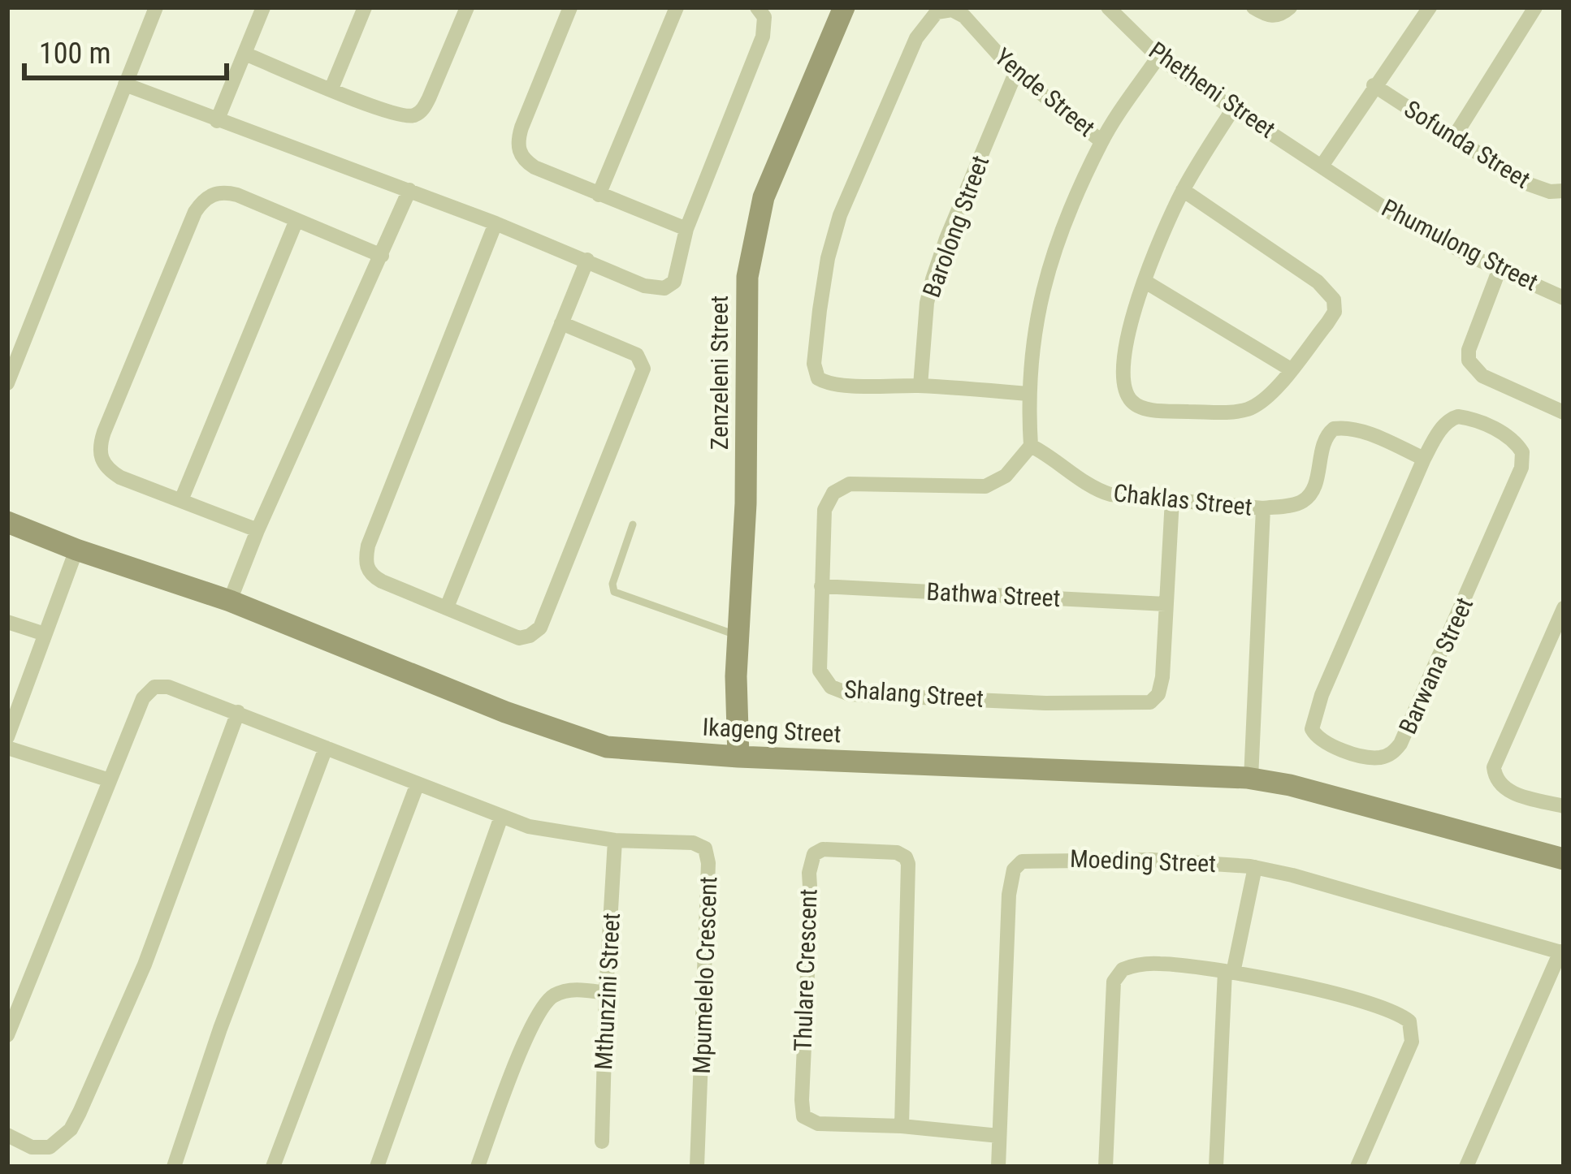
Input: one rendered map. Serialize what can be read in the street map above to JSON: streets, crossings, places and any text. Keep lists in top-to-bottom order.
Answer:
{
  "streets": {
    "street": [
      "Phetheni Street",
      "Yende Street",
      "Sofunda Street",
      "Barolong Street",
      "Phumulong Street",
      "Zenzeleni Street",
      "Chaklas Street",
      "Bathwa Street",
      "Barwana Street",
      "Shalang Street",
      "Ikageng Street",
      "Moeding Street",
      "Thulare Crescent",
      "Mpumelelo Crescent",
      "Mthunzini Street"
    ]
  },
  "crossings": [
    ["Phetheni Street", "Phumulong Street"],
    ["Yende Street", "Barolong Street"],
    ["Zenzeleni Street", "Ikageng Street"],
    ["Chaklas Street", "Shalang Street"],
    ["Chaklas Street", "Ikageng Street"],
    ["Bathwa Street", "Shalang Street"],
    ["Moeding Street", "Thulare Crescent"],
    ["Mpumelelo Crescent", "Mthunzini Street"]
  ],
  "scale_bar": "100 m"
}
